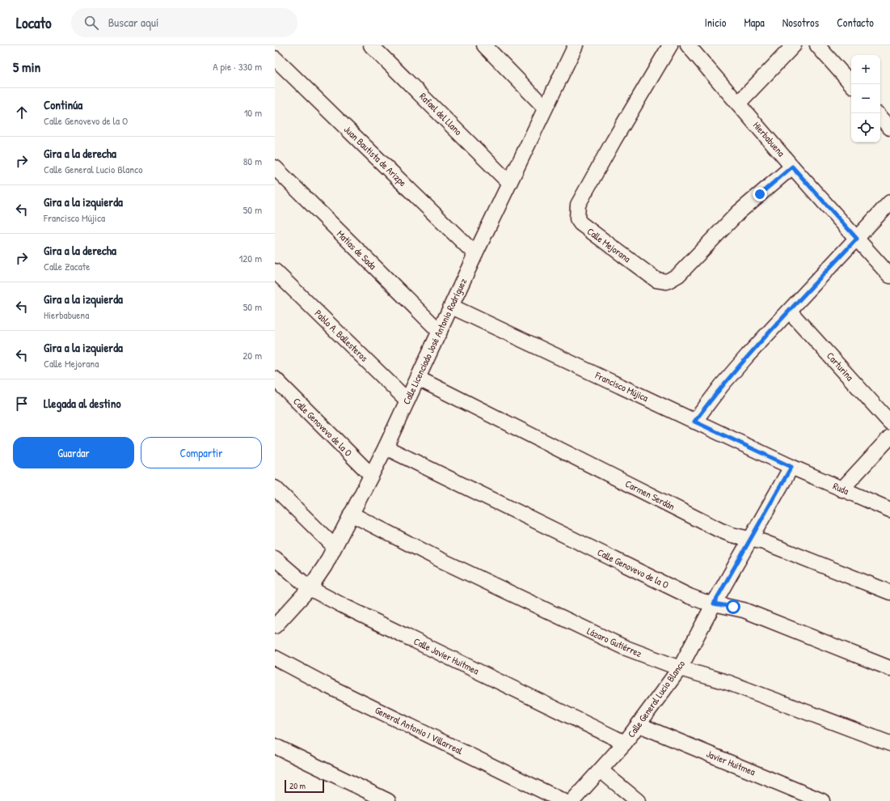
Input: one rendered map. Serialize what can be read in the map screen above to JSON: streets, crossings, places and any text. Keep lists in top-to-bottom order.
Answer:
{
  "streets": {
    "street": [
      "Rafael del Llano",
      "Hierbabuena",
      "Juan Bautista de Arizpe",
      "Calle Mejorana",
      "Matías de Sada",
      "Pablo A. Ballesteros",
      "Calle Licenciado José Antonio Rodríguez",
      "Carturina",
      "Francisco Mújica",
      "Calle Genovevo de la O",
      "Ruda",
      "Carmen Serdán",
      "Lázaro Gutiérrez",
      "Calle Javier Huitmea",
      "Calle General Lucio Blanco",
      "General Antonio I Villarreal",
      "Javier Huitmea"
    ]
  },
  "crossings": [
    ["Rafael del Llano", "Calle Licenciado José Antonio Rodríguez"],
    ["Hierbabuena", "Calle Mejorana"],
    ["Juan Bautista de Arizpe", "Calle Licenciado José Antonio Rodríguez"],
    ["Matías de Sada", "Calle Licenciado José Antonio Rodríguez"],
    ["Pablo A. Ballesteros", "Calle Licenciado José Antonio Rodríguez"],
    ["Calle Licenciado José Antonio Rodríguez", "Francisco Mújica"],
    ["Calle Licenciado José Antonio Rodríguez", "Calle Genovevo de la O"],
    ["Calle Licenciado José Antonio Rodríguez", "Carmen Serdán"],
    ["Calle Licenciado José Antonio Rodríguez", "Lázaro Gutiérrez"],
    ["Calle Licenciado José Antonio Rodríguez", "Calle Javier Huitmea"],
    ["Francisco Mújica", "Ruda"],
    ["Francisco Mújica", "Calle General Lucio Blanco"],
    ["Calle Genovevo de la O", "Calle General Lucio Blanco"],
    ["Ruda", "Calle General Lucio Blanco"],
    ["Carmen Serdán", "Calle General Lucio Blanco"],
    ["Lázaro Gutiérrez", "Calle General Lucio Blanco"],
    ["Calle Javier Huitmea", "Calle General Lucio Blanco"],
    ["Calle General Lucio Blanco", "Javier Huitmea"]
  ],
  "scale_bar": "20 m",
  "page": {
    "header": "Locato",
    "search": "Buscar aquí",
    "nav": [
      "Inicio",
      "Mapa",
      "Nosotros",
      "Contacto"
    ],
    "heading": ["5 min", "A pie · 330 m"],
    "map_buttons": ["+", "−"],
    "list": [
      ["Continúa", "Calle Genovevo de la O", "10 m"],
      ["Gira a la derecha", "Calle General Lucio Blanco", "80 m"],
      ["Gira a la izquierda", "Francisco Mújica", "50 m"],
      ["Gira a la derecha", "Calle Zacate", "120 m"],
      ["Gira a la izquierda", "Hierbabuena", "50 m"],
      ["Gira a la izquierda", "Calle Mejorana", "20 m"],
      "Llegada al destino"
    ],
    "buttons": ["Guardar", "Compartir"],
    "scale": "20 m"
  }
}
